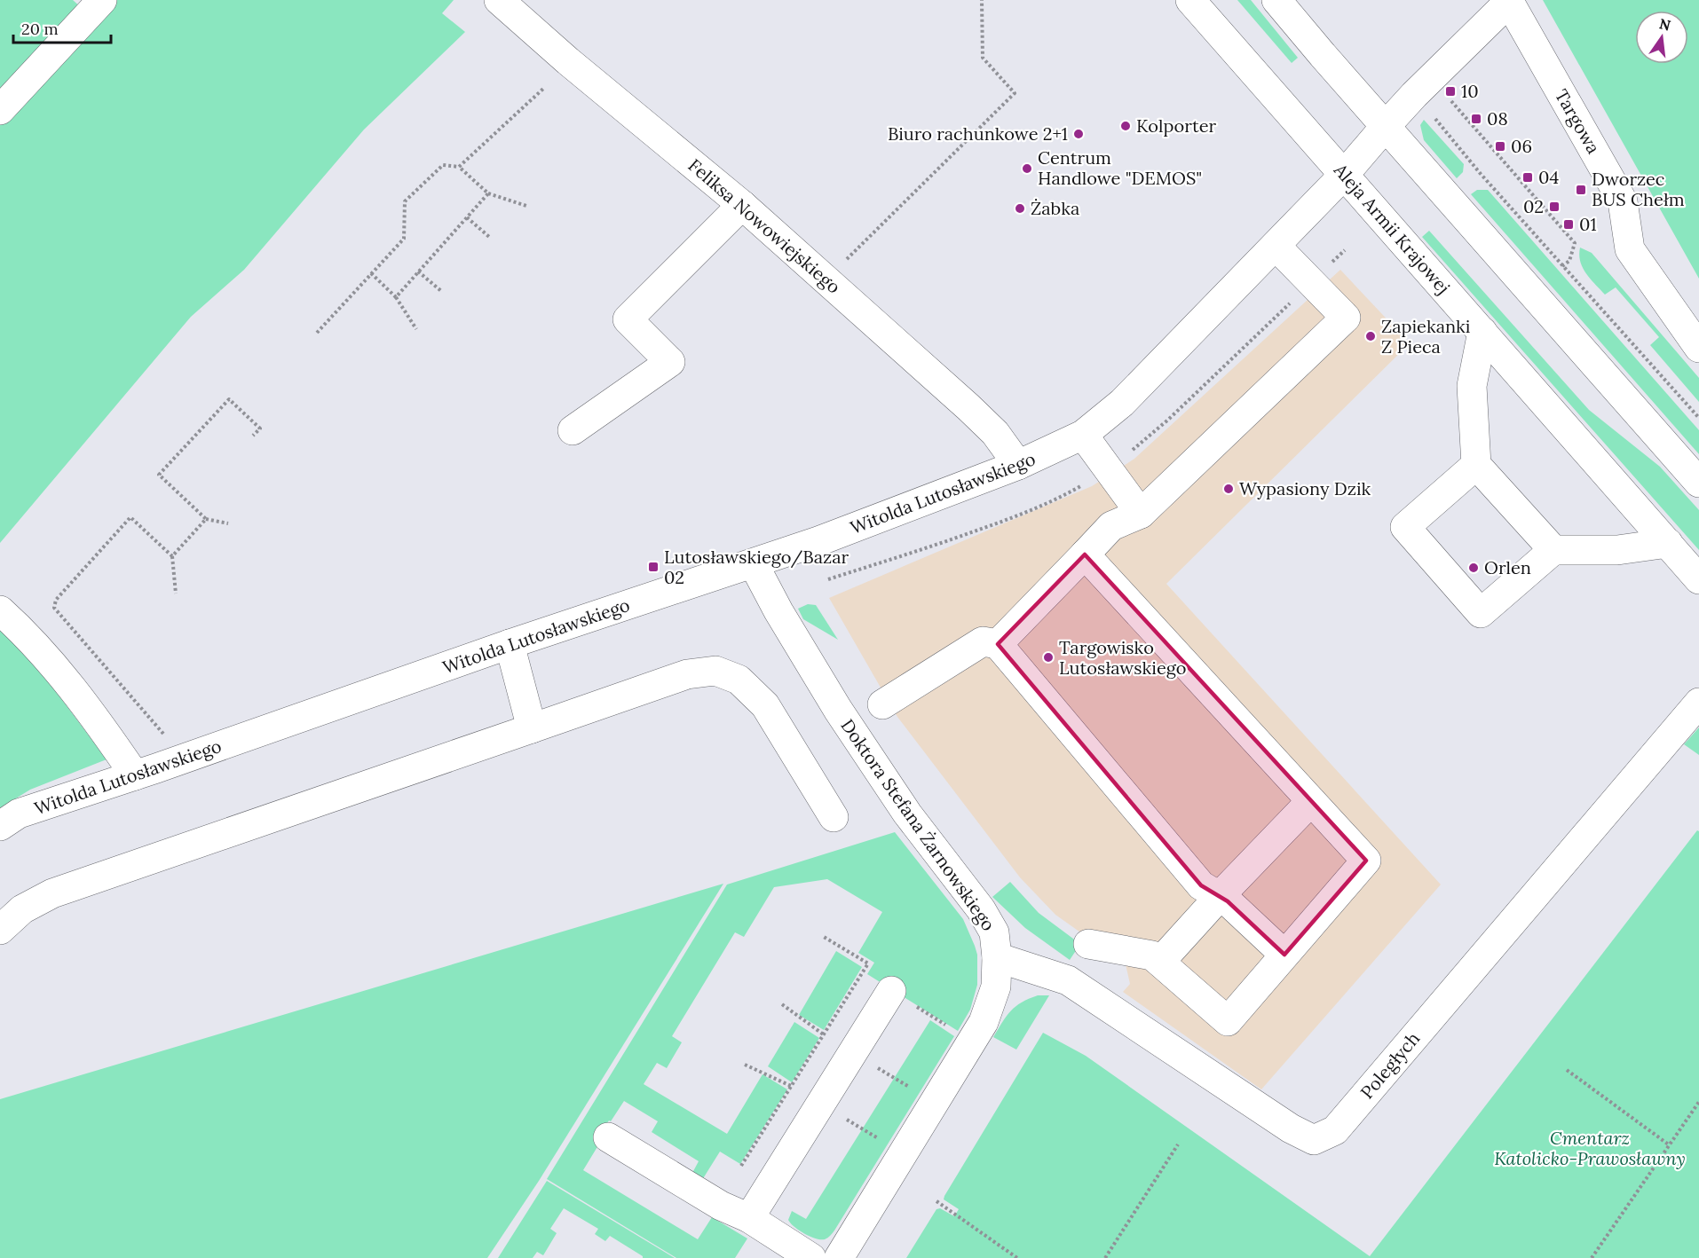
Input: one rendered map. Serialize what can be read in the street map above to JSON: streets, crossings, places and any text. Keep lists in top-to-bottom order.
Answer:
{
  "streets": {
    "street": [
      "Targowa",
      "Feliksa Nowowiejskiego",
      "Aleja Armii Krajowej",
      "Witolda Lutosławskiego",
      "Doktora Stefana Żarnowskiego",
      "Poległych"
    ]
  },
  "crossings": [
    ["Targowa", "Witolda Lutosławskiego"],
    ["Feliksa Nowowiejskiego", "Witolda Lutosławskiego"],
    ["Aleja Armii Krajowej", "Witolda Lutosławskiego"],
    ["Witolda Lutosławskiego", "Doktora Stefana Żarnowskiego"],
    ["Doktora Stefana Żarnowskiego", "Poległych"]
  ],
  "parks": ["Cmentarz Katolicko-Prawosławny"],
  "places": {
    "transit": [
      "10",
      "08",
      "06",
      "04",
      "Dworzec BUS Chełm",
      "02",
      "01",
      "Lutosławskiego/Bazar 02"
    ],
    "other": [
      "Kolporter",
      "Biuro rachunkowe 2+1",
      "Centrum Handlowe \"DEMOS\"",
      "Żabka",
      "Zapiekanki Z Pieca",
      "Wypasiony Dzik",
      "Orlen",
      "Targowisko Lutosławskiego"
    ]
  },
  "scale_bar": "20 m",
  "north": "top"
}
